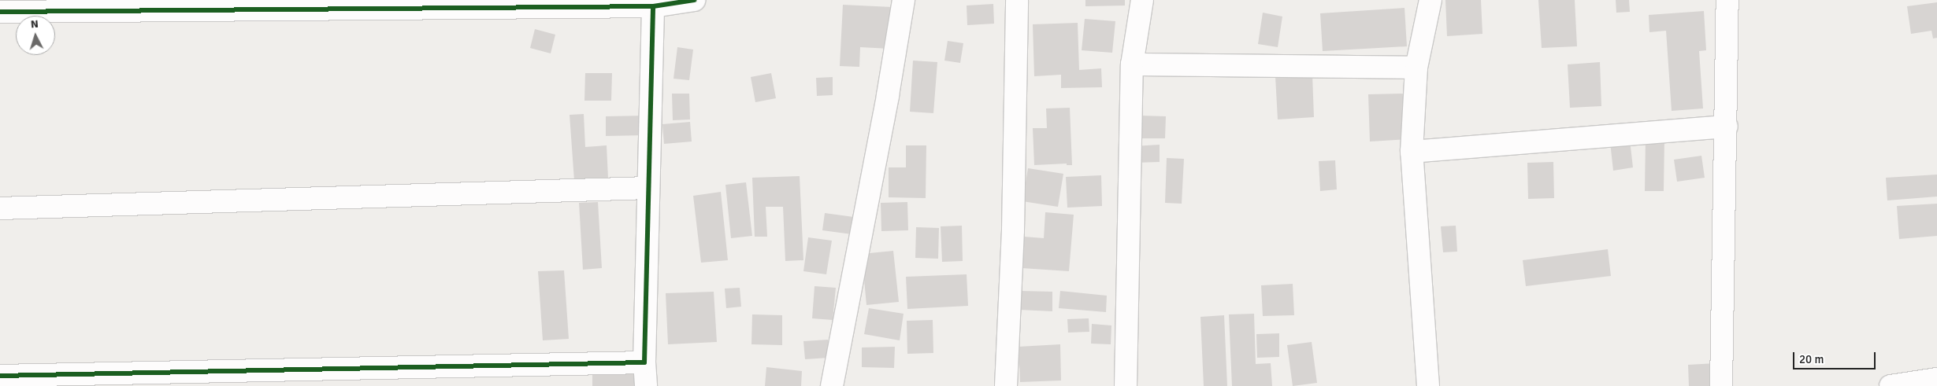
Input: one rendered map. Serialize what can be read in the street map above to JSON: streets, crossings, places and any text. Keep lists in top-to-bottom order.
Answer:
{
  "scale_bar": "20 m",
  "north": "top"
}
